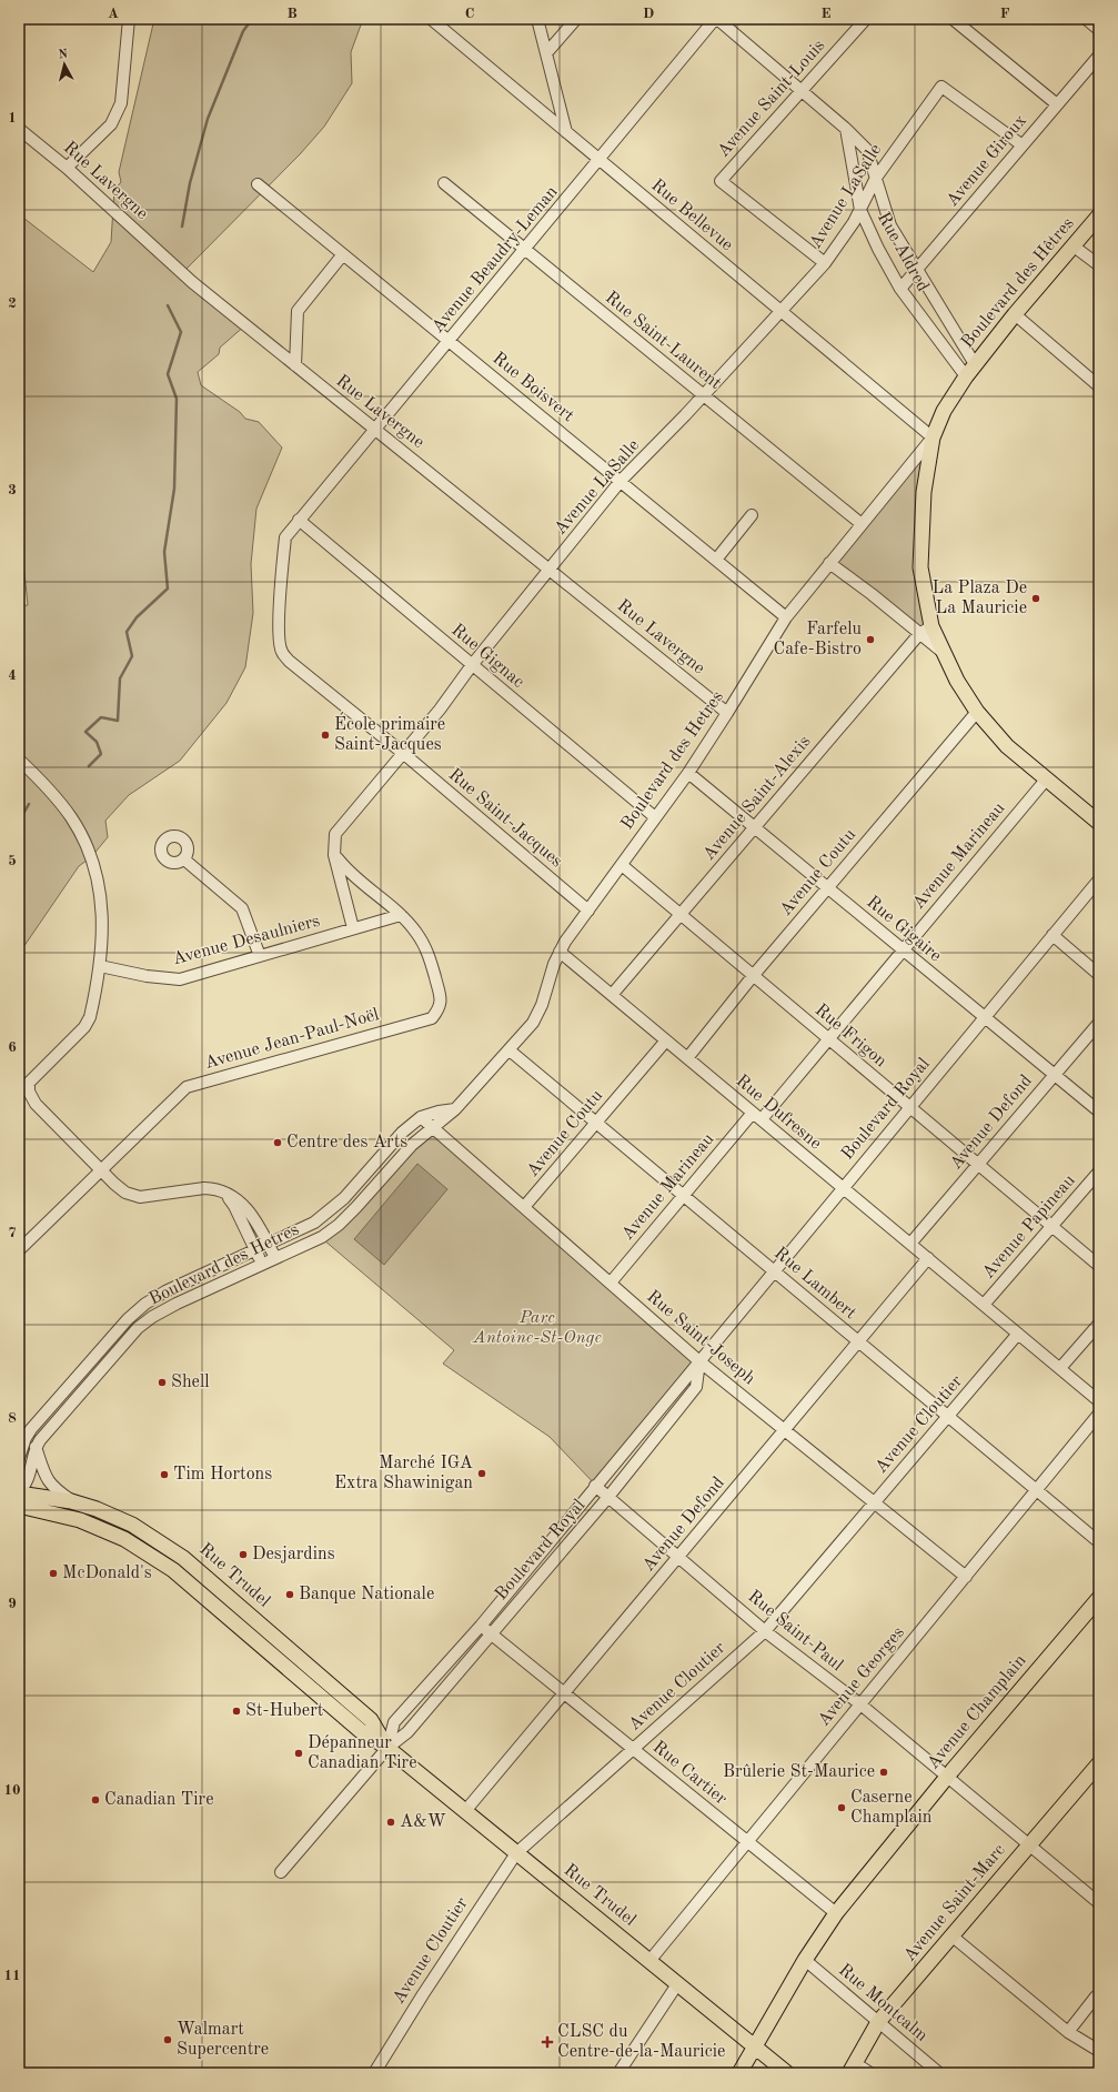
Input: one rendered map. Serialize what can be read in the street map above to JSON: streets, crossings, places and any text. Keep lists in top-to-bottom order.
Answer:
{
  "streets": {
    "main road": [
      "Boulevard des Hêtres",
      "Rue Trudel",
      "Avenue Champlain",
      "Avenue Saint-Marc"
    ],
    "street": [
      "Avenue Saint-Louis",
      "Avenue Giroux",
      "Rue Lavergne",
      "Avenue LaSalle",
      "Rue Bellevue",
      "Rue Aldred",
      "Avenue Beaudry-Leman",
      "Rue Saint-Laurent",
      "Rue Boisvert",
      "Rue Gignac",
      "Boulevard des Hetres",
      "Avenue Saint-Alexis",
      "Rue Saint-Jacques",
      "Avenue Marineau",
      "Avenue Coutu",
      "Rue Gigaire",
      "Avenue Desaulniers",
      "Rue Frigon",
      "Avenue Jean-Paul-Noël",
      "Boulevard Royal",
      "Rue Dufresne",
      "Avenue Defond",
      "Avenue Papineau",
      "Rue Lambert",
      "Rue Saint-Joseph",
      "Avenue Cloutier",
      "Rue Saint-Paul",
      "Avenue Georges",
      "Rue Cartier",
      "Rue Montcalm"
    ]
  },
  "crossings": [
    ["Avenue Saint-Louis", "Avenue LaSalle"],
    ["Avenue Saint-Louis", "Rue Aldred"],
    ["Avenue Giroux", "Avenue LaSalle"],
    ["Avenue Giroux", "Rue Aldred"],
    ["Rue Lavergne", "Avenue LaSalle"],
    ["Rue Lavergne", "Avenue Beaudry-Leman"],
    ["Rue Lavergne", "Boulevard des Hetres"],
    ["Avenue LaSalle", "Rue Bellevue"],
    ["Avenue LaSalle", "Rue Aldred"],
    ["Avenue LaSalle", "Rue Saint-Laurent"],
    ["Avenue LaSalle", "Rue Boisvert"],
    ["Avenue LaSalle", "Rue Gignac"],
    ["Avenue LaSalle", "Rue Saint-Jacques"],
    ["Avenue LaSalle", "Avenue Desaulniers"],
    ["Avenue LaSalle", "Avenue Jean-Paul-Noël"],
    ["Rue Bellevue", "Avenue Beaudry-Leman"],
    ["Rue Bellevue", "Boulevard des Hêtres"],
    ["Rue Bellevue", "Boulevard des Hetres"],
    ["Rue Aldred", "Avenue Beaudry-Leman"],
    ["Rue Aldred", "Boulevard des Hêtres"],
    ["Avenue Beaudry-Leman", "Rue Saint-Laurent"],
    ["Avenue Beaudry-Leman", "Rue Boisvert"],
    ["Avenue Beaudry-Leman", "Rue Gignac"],
    ["Avenue Beaudry-Leman", "Rue Saint-Jacques"],
    ["Boulevard des Hêtres", "Boulevard des Hetres"],
    ["Boulevard des Hêtres", "Avenue Saint-Alexis"],
    ["Boulevard des Hêtres", "Avenue Marineau"],
    ["Boulevard des Hêtres", "Avenue Coutu"],
    ["Rue Saint-Laurent", "Boulevard des Hetres"],
    ["Rue Boisvert", "Boulevard des Hetres"],
    ["Rue Gignac", "Boulevard des Hetres"],
    ["Rue Gignac", "Rue Saint-Jacques"],
    ["Boulevard des Hetres", "Rue Saint-Jacques"],
    ["Boulevard des Hetres", "Rue Gigaire"],
    ["Boulevard des Hetres", "Rue Frigon"],
    ["Boulevard des Hetres", "Rue Dufresne"],
    ["Boulevard des Hetres", "Rue Lambert"],
    ["Boulevard des Hetres", "Rue Saint-Joseph"],
    ["Boulevard des Hetres", "Rue Trudel"],
    ["Avenue Saint-Alexis", "Rue Gigaire"],
    ["Avenue Saint-Alexis", "Rue Frigon"],
    ["Avenue Saint-Alexis", "Rue Dufresne"],
    ["Avenue Marineau", "Rue Gigaire"],
    ["Avenue Marineau", "Rue Frigon"],
    ["Avenue Marineau", "Rue Dufresne"],
    ["Avenue Marineau", "Rue Lambert"],
    ["Avenue Marineau", "Rue Saint-Joseph"],
    ["Avenue Coutu", "Rue Gigaire"],
    ["Avenue Coutu", "Rue Frigon"],
    ["Avenue Coutu", "Rue Dufresne"],
    ["Avenue Coutu", "Rue Lambert"],
    ["Avenue Coutu", "Rue Saint-Joseph"],
    ["Rue Gigaire", "Boulevard Royal"],
    ["Rue Gigaire", "Avenue Defond"],
    ["Avenue Desaulniers", "Avenue Jean-Paul-Noël"],
    ["Rue Frigon", "Boulevard Royal"],
    ["Rue Frigon", "Avenue Defond"],
    ["Rue Frigon", "Avenue Papineau"],
    ["Boulevard Royal", "Rue Dufresne"],
    ["Boulevard Royal", "Rue Lambert"],
    ["Boulevard Royal", "Rue Saint-Joseph"],
    ["Boulevard Royal", "Rue Trudel"],
    ["Boulevard Royal", "Rue Saint-Paul"],
    ["Boulevard Royal", "Rue Cartier"],
    ["Rue Dufresne", "Avenue Defond"],
    ["Rue Dufresne", "Avenue Papineau"],
    ["Rue Dufresne", "Avenue Cloutier"],
    ["Avenue Defond", "Rue Lambert"],
    ["Avenue Defond", "Rue Saint-Joseph"],
    ["Avenue Defond", "Rue Trudel"],
    ["Avenue Defond", "Rue Saint-Paul"],
    ["Avenue Defond", "Rue Cartier"],
    ["Rue Lambert", "Avenue Cloutier"],
    ["Rue Lambert", "Avenue Georges"],
    ["Rue Saint-Joseph", "Avenue Cloutier"],
    ["Rue Saint-Joseph", "Avenue Georges"],
    ["Avenue Cloutier", "Rue Trudel"],
    ["Avenue Cloutier", "Rue Saint-Paul"],
    ["Avenue Cloutier", "Rue Cartier"],
    ["Rue Trudel", "Avenue Georges"],
    ["Rue Trudel", "Avenue Champlain"],
    ["Rue Saint-Paul", "Avenue Georges"],
    ["Rue Saint-Paul", "Avenue Champlain"],
    ["Rue Saint-Paul", "Avenue Saint-Marc"],
    ["Avenue Georges", "Rue Cartier"],
    ["Avenue Champlain", "Rue Cartier"],
    ["Avenue Champlain", "Rue Montcalm"],
    ["Avenue Saint-Marc", "Rue Montcalm"]
  ],
  "parks": ["Parc Antoine-St-Onge"],
  "places": {
    "other": [
      "La Plaza De La Mauricie",
      "Farfelu Cafe-Bistro",
      "École primaire Saint-Jacques",
      "Centre des Arts",
      "Shell",
      "Marché IGA Extra Shawinigan",
      "Tim Hortons",
      "Desjardins",
      "McDonald's",
      "Banque Nationale",
      "St-Hubert",
      "Dépanneur Canadian Tire",
      "Brûlerie St-Maurice",
      "Canadian Tire",
      "Caserne Champlain",
      "A&W",
      "Walmart Supercentre"
    ],
    "health": ["CLSC du Centre-de-la-Mauricie"]
  },
  "north": "top",
  "grid": {
    "columns": [
      "A",
      "B",
      "C",
      "D",
      "E",
      "F"
    ],
    "rows": [
      "1",
      "2",
      "3",
      "4",
      "5",
      "6",
      "7",
      "8",
      "9",
      "10",
      "11"
    ]
  }
}
